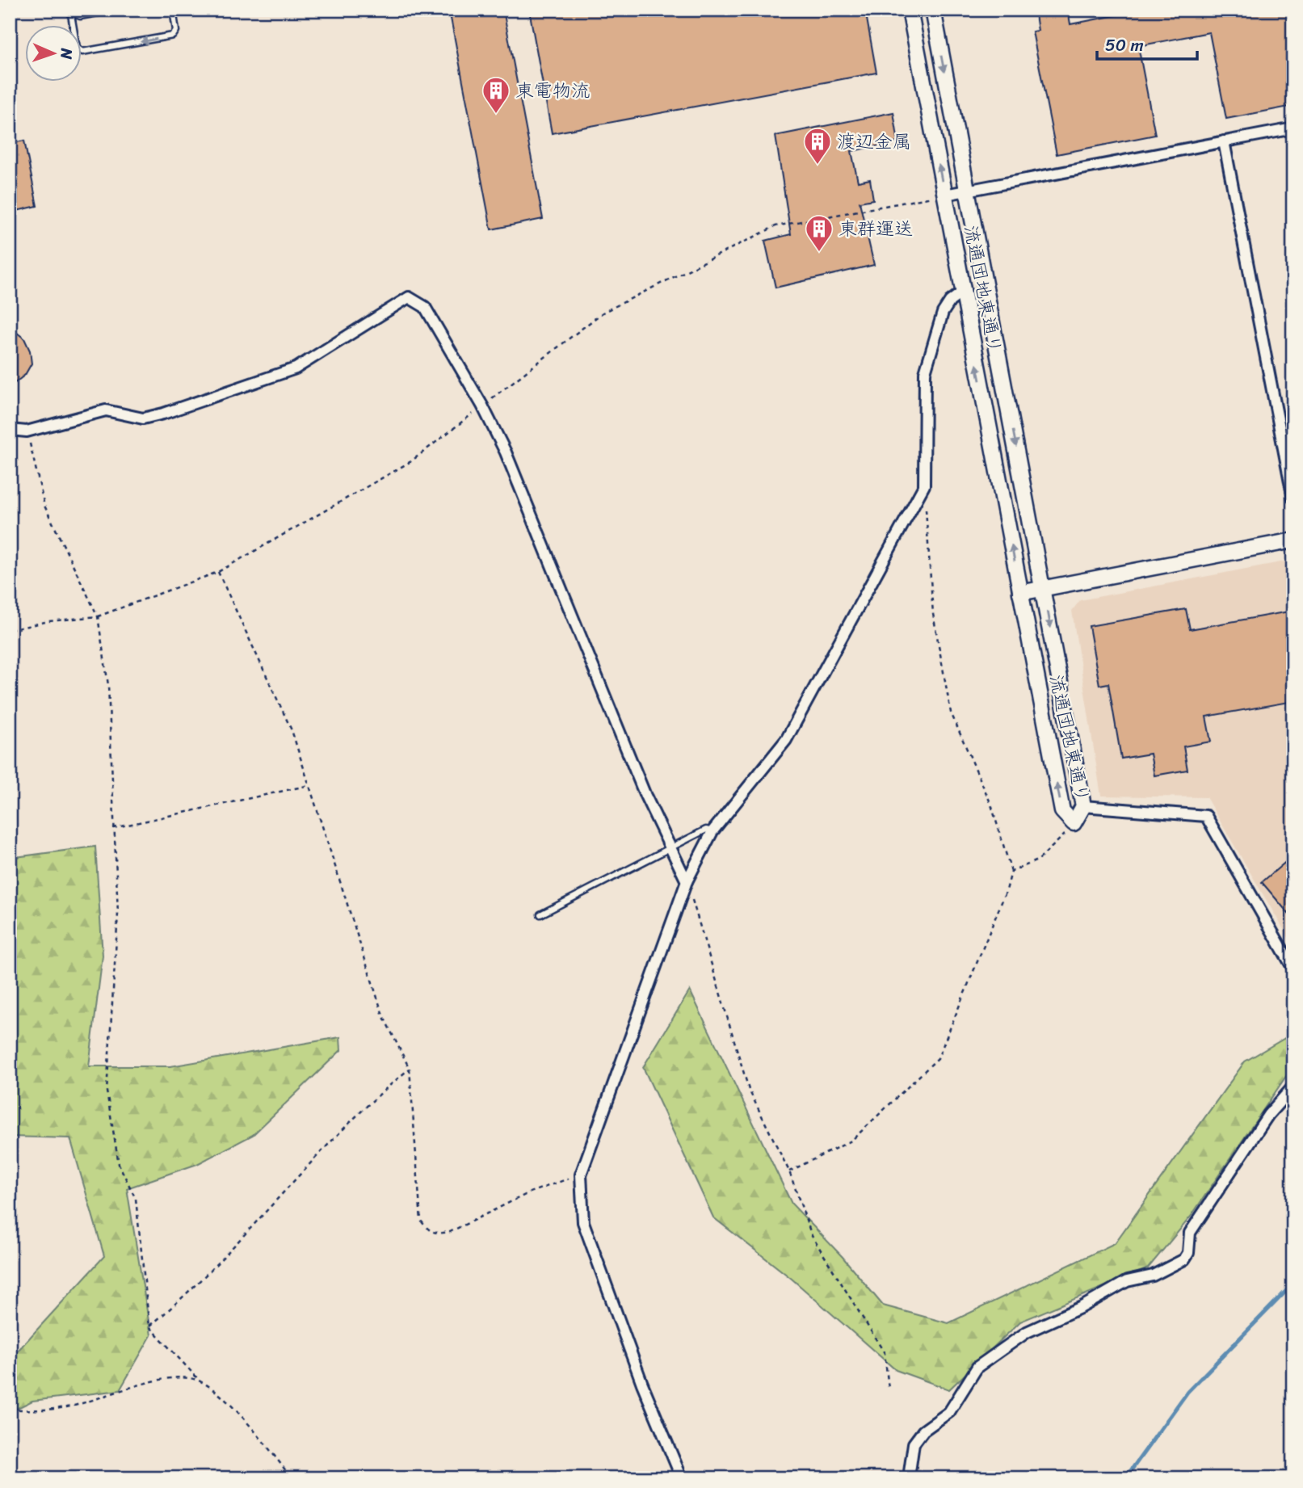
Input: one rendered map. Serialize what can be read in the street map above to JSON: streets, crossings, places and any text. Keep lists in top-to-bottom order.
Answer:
{
  "streets": {
    "street": ["流通団地東通り"]
  },
  "places": {
    "building": ["東電物流", "渡辺金属", "東群運送"]
  },
  "scale_bar": "50 m",
  "north": "right"
}
